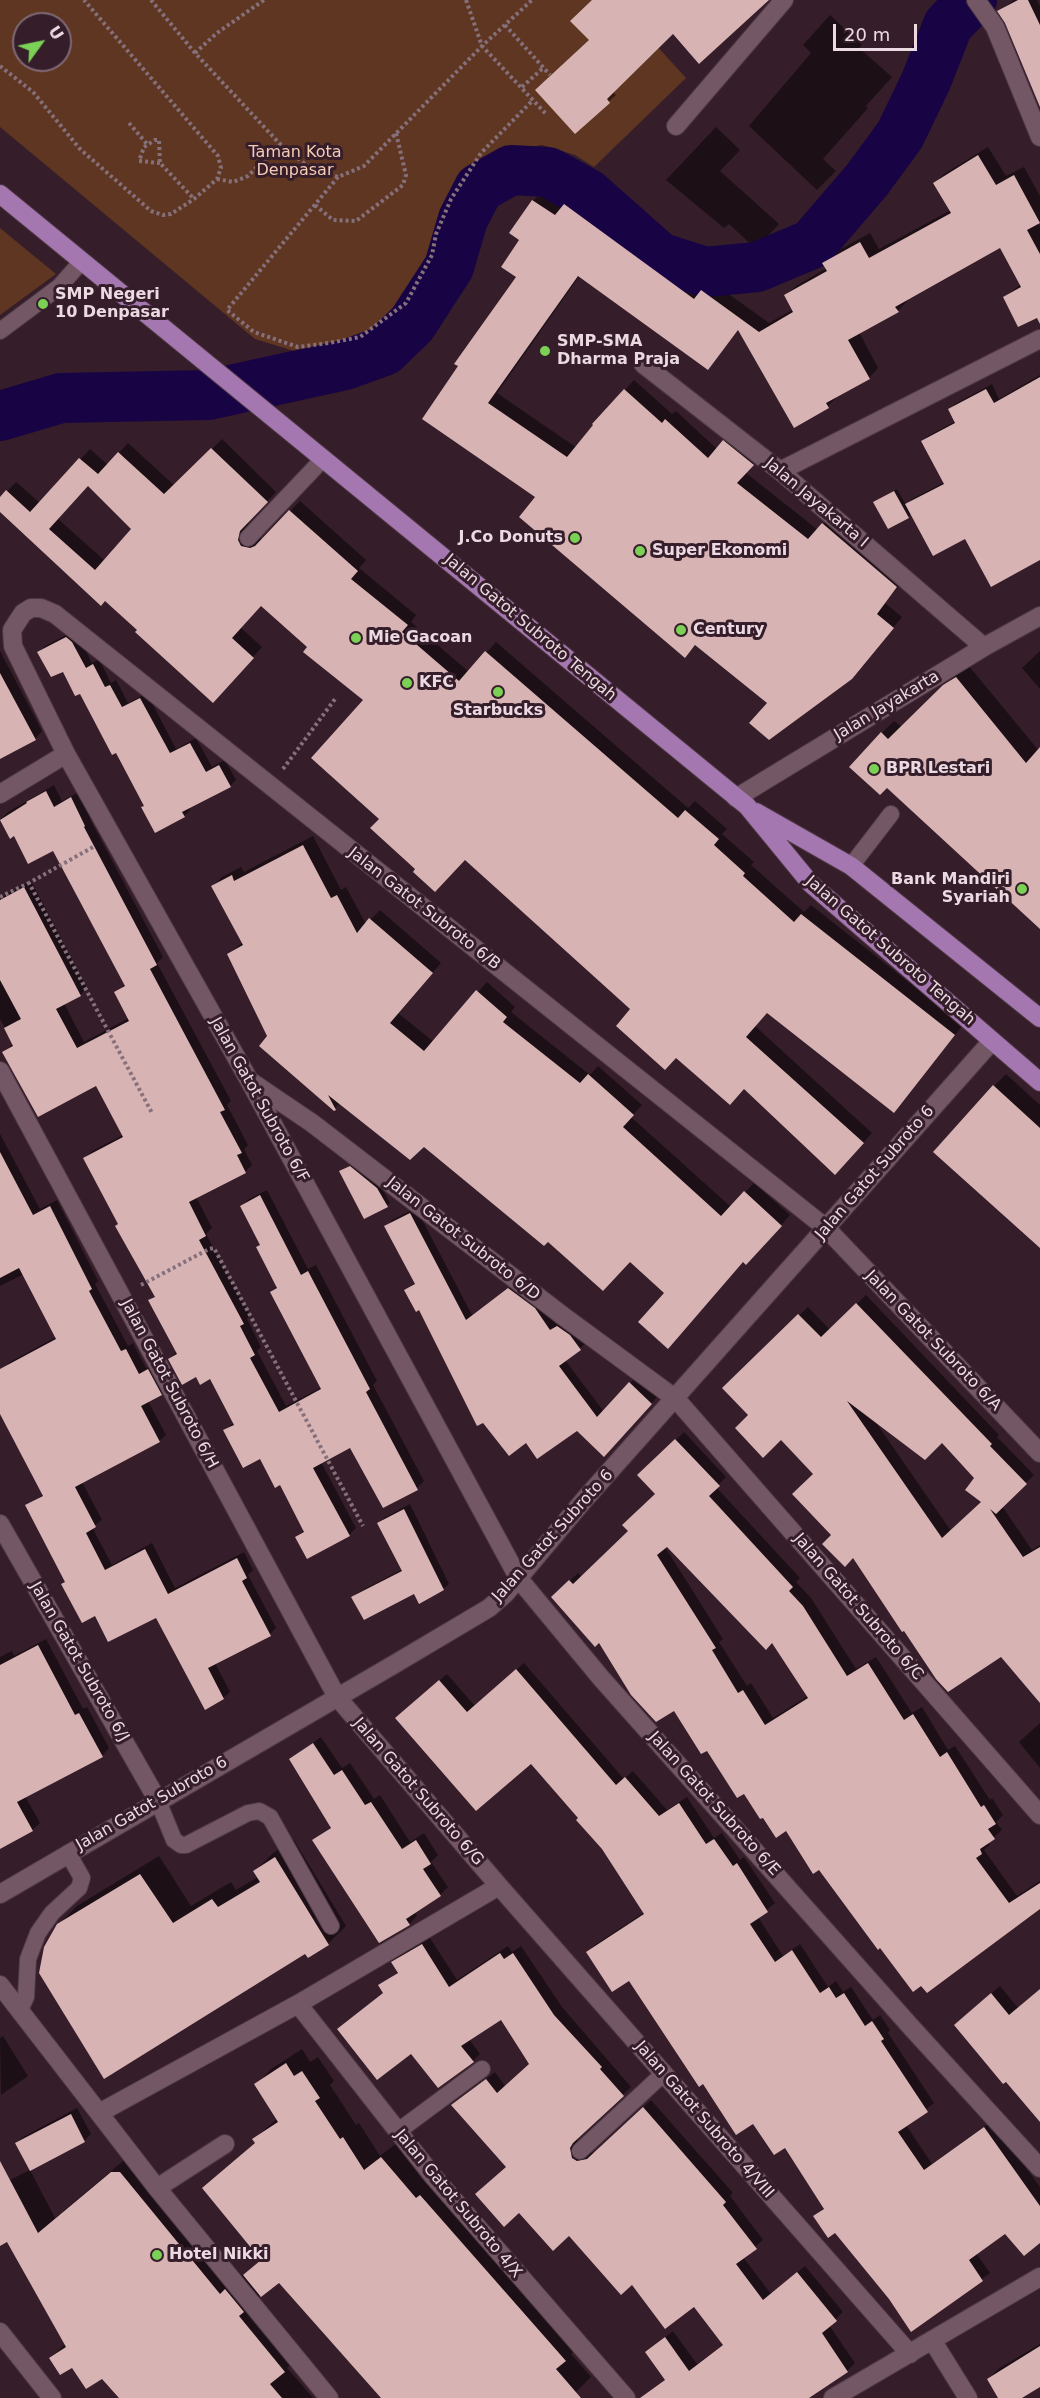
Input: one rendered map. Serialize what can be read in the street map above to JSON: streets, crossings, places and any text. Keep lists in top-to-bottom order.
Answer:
{
  "streets": {
    "highway": ["Jalan Gatot Subroto Tengah"],
    "street": [
      "Jalan Jayakarta I",
      "Jalan Jayakarta",
      "Jalan Gatot Subroto 6/B",
      "Jalan Gatot Subroto 6/F",
      "Jalan Gatot Subroto 6",
      "Jalan Gatot Subroto 6/D",
      "Jalan Gatot Subroto 6/A",
      "Jalan Gatot Subroto 6/H",
      "Jalan Gatot Subroto 6/C",
      "Jalan Gatot Subroto 6/J",
      "Jalan Gatot Subroto 6/G",
      "Jalan Gatot Subroto 6/E",
      "Jalan Gatot Subroto 4/VIII",
      "Jalan Gatot Subroto 4/X"
    ]
  },
  "crossings": [
    ["Jalan Jayakarta I", "Jalan Jayakarta"],
    ["Jalan Gatot Subroto Tengah", "Jalan Jayakarta"],
    ["Jalan Gatot Subroto Tengah", "Jalan Gatot Subroto 6"],
    ["Jalan Gatot Subroto 6/B", "Jalan Gatot Subroto 6/F"],
    ["Jalan Gatot Subroto 6/B", "Jalan Gatot Subroto 6"],
    ["Jalan Gatot Subroto 6/B", "Jalan Gatot Subroto 6/A"],
    ["Jalan Gatot Subroto 6/F", "Jalan Gatot Subroto 6"],
    ["Jalan Gatot Subroto 6/F", "Jalan Gatot Subroto 6/D"],
    ["Jalan Gatot Subroto 6/F", "Jalan Gatot Subroto 6/E"],
    ["Jalan Gatot Subroto 6", "Jalan Gatot Subroto 6/D"],
    ["Jalan Gatot Subroto 6", "Jalan Gatot Subroto 6/A"],
    ["Jalan Gatot Subroto 6", "Jalan Gatot Subroto 6/H"],
    ["Jalan Gatot Subroto 6", "Jalan Gatot Subroto 6/C"],
    ["Jalan Gatot Subroto 6", "Jalan Gatot Subroto 6/J"],
    ["Jalan Gatot Subroto 6", "Jalan Gatot Subroto 6/G"],
    ["Jalan Gatot Subroto 6", "Jalan Gatot Subroto 6/E"],
    ["Jalan Gatot Subroto 6/D", "Jalan Gatot Subroto 6/C"],
    ["Jalan Gatot Subroto 6/H", "Jalan Gatot Subroto 6/G"],
    ["Jalan Gatot Subroto 6/G", "Jalan Gatot Subroto 4/VIII"]
  ],
  "parks": ["Taman Kota Denpasar"],
  "places": [
    "SMP Negeri 10 Denpasar",
    "SMP-SMA Dharma Praja",
    "J.Co Donuts",
    "Super Ekonomi",
    "Century",
    "Mie Gacoan",
    "KFC",
    "Starbucks",
    "BPR Lestari",
    "Bank Mandiri Syariah",
    "Hotel Nikki"
  ],
  "scale_bar": "20 m",
  "north": "top right"
}
